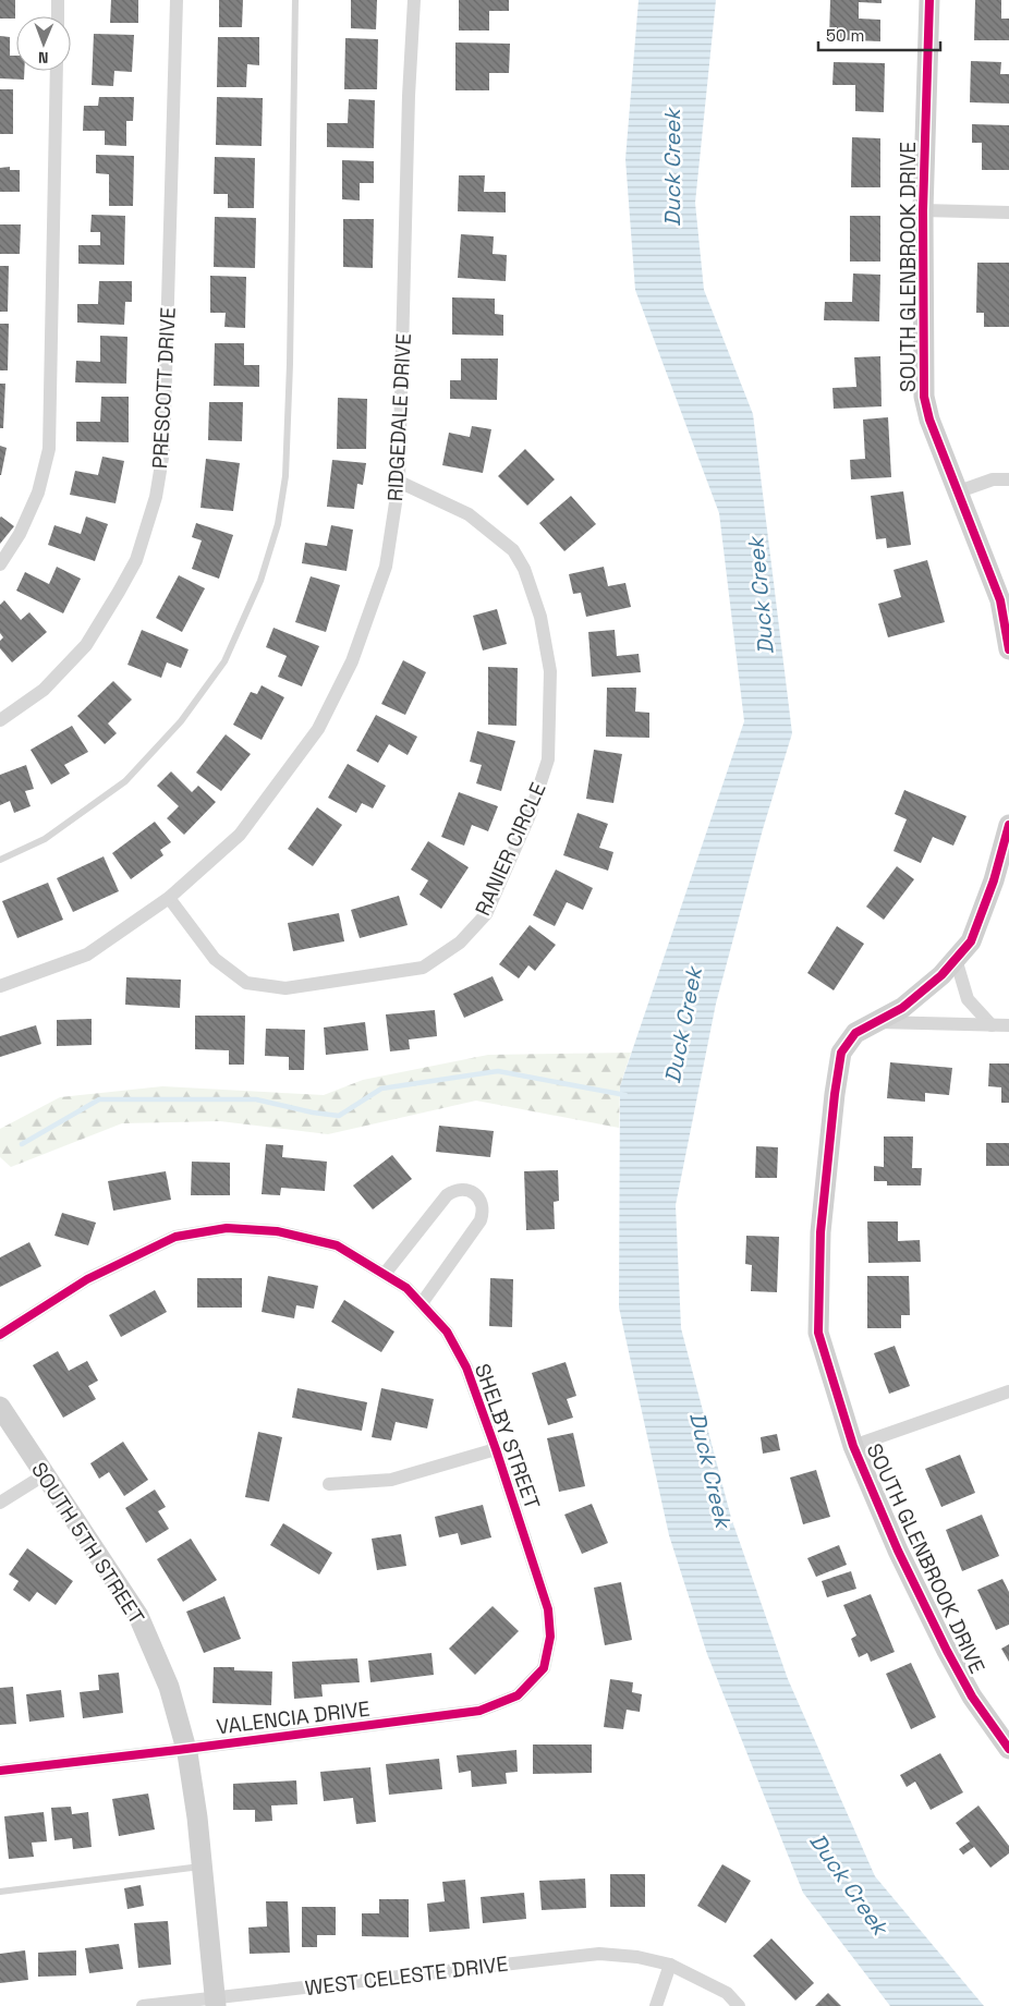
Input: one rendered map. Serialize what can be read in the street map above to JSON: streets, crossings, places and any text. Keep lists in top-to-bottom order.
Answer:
{
  "streets": {
    "street": [
      "SOUTH GLENBROOK DRIVE",
      "PRESCOTT DRIVE",
      "RIDGEDALE DRIVE",
      "RANIER CIRCLE",
      "SHELBY STREET",
      "SOUTH 5TH STREET",
      "VALENCIA DRIVE",
      "WEST CELESTE DRIVE"
    ]
  },
  "crossings": [
    ["RIDGEDALE DRIVE", "RANIER CIRCLE"],
    ["SHELBY STREET", "VALENCIA DRIVE"],
    ["SOUTH 5TH STREET", "VALENCIA DRIVE"],
    ["SOUTH 5TH STREET", "WEST CELESTE DRIVE"]
  ],
  "water": ["Duck Creek"],
  "scale_bar": "50 m",
  "north": "bottom"
}
